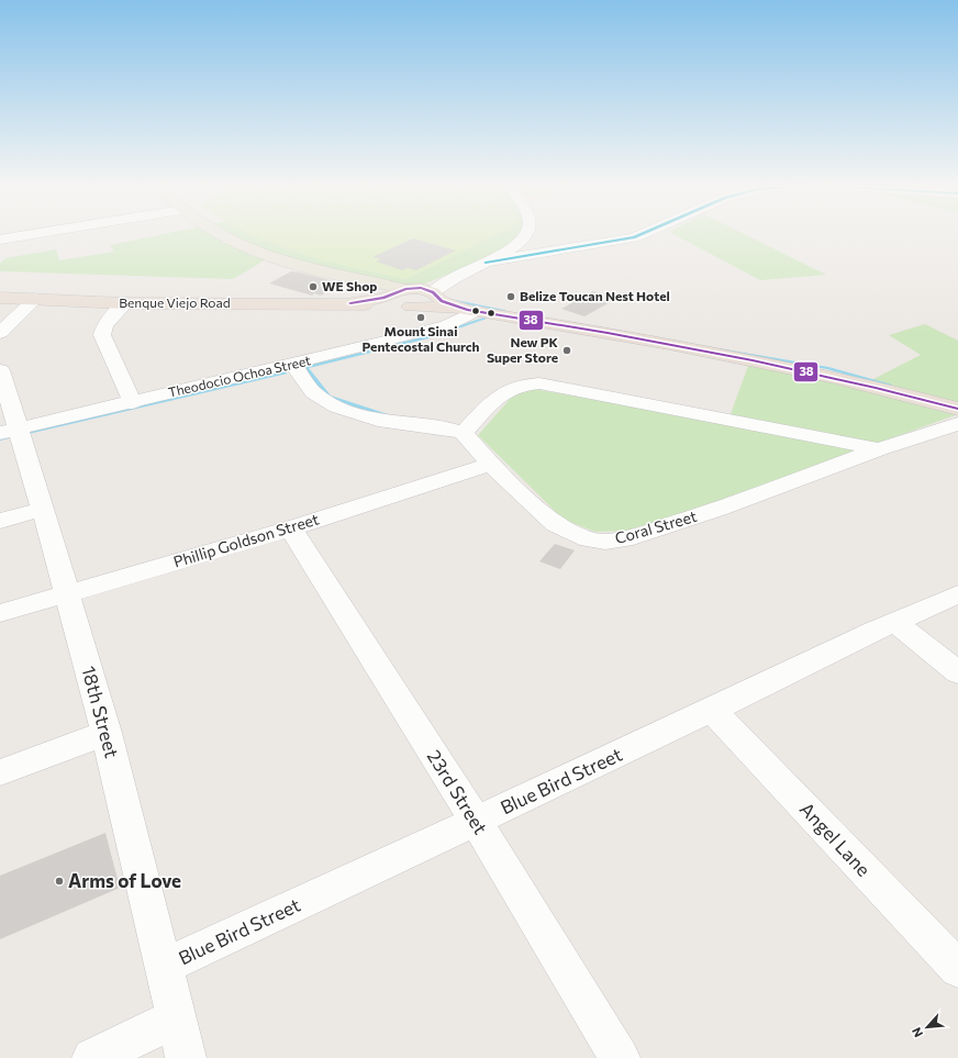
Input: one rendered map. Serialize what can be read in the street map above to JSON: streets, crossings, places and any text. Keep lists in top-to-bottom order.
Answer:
{
  "streets": {
    "highway": ["Benque Viejo Road"],
    "street": [
      "Theodocio Ochoa Street",
      "Coral Street",
      "Phillip Goldson Street",
      "18th Street",
      "Blue Bird Street",
      "23rd Street",
      "Angel Lane"
    ]
  },
  "crossings": [
    ["Theodocio Ochoa Street", "18th Street"],
    ["Coral Street", "Phillip Goldson Street"],
    ["Phillip Goldson Street", "18th Street"],
    ["Phillip Goldson Street", "23rd Street"],
    ["18th Street", "Blue Bird Street"],
    ["Blue Bird Street", "23rd Street"],
    ["Blue Bird Street", "Angel Lane"]
  ],
  "places": [
    "WE Shop",
    "Belize Toucan Nest Hotel",
    "Mount Sinai Pentecostal Church",
    "New PK Super Store",
    "Arms of Love"
  ],
  "lines": ["transit line 38"],
  "north": "bottom left"
}
